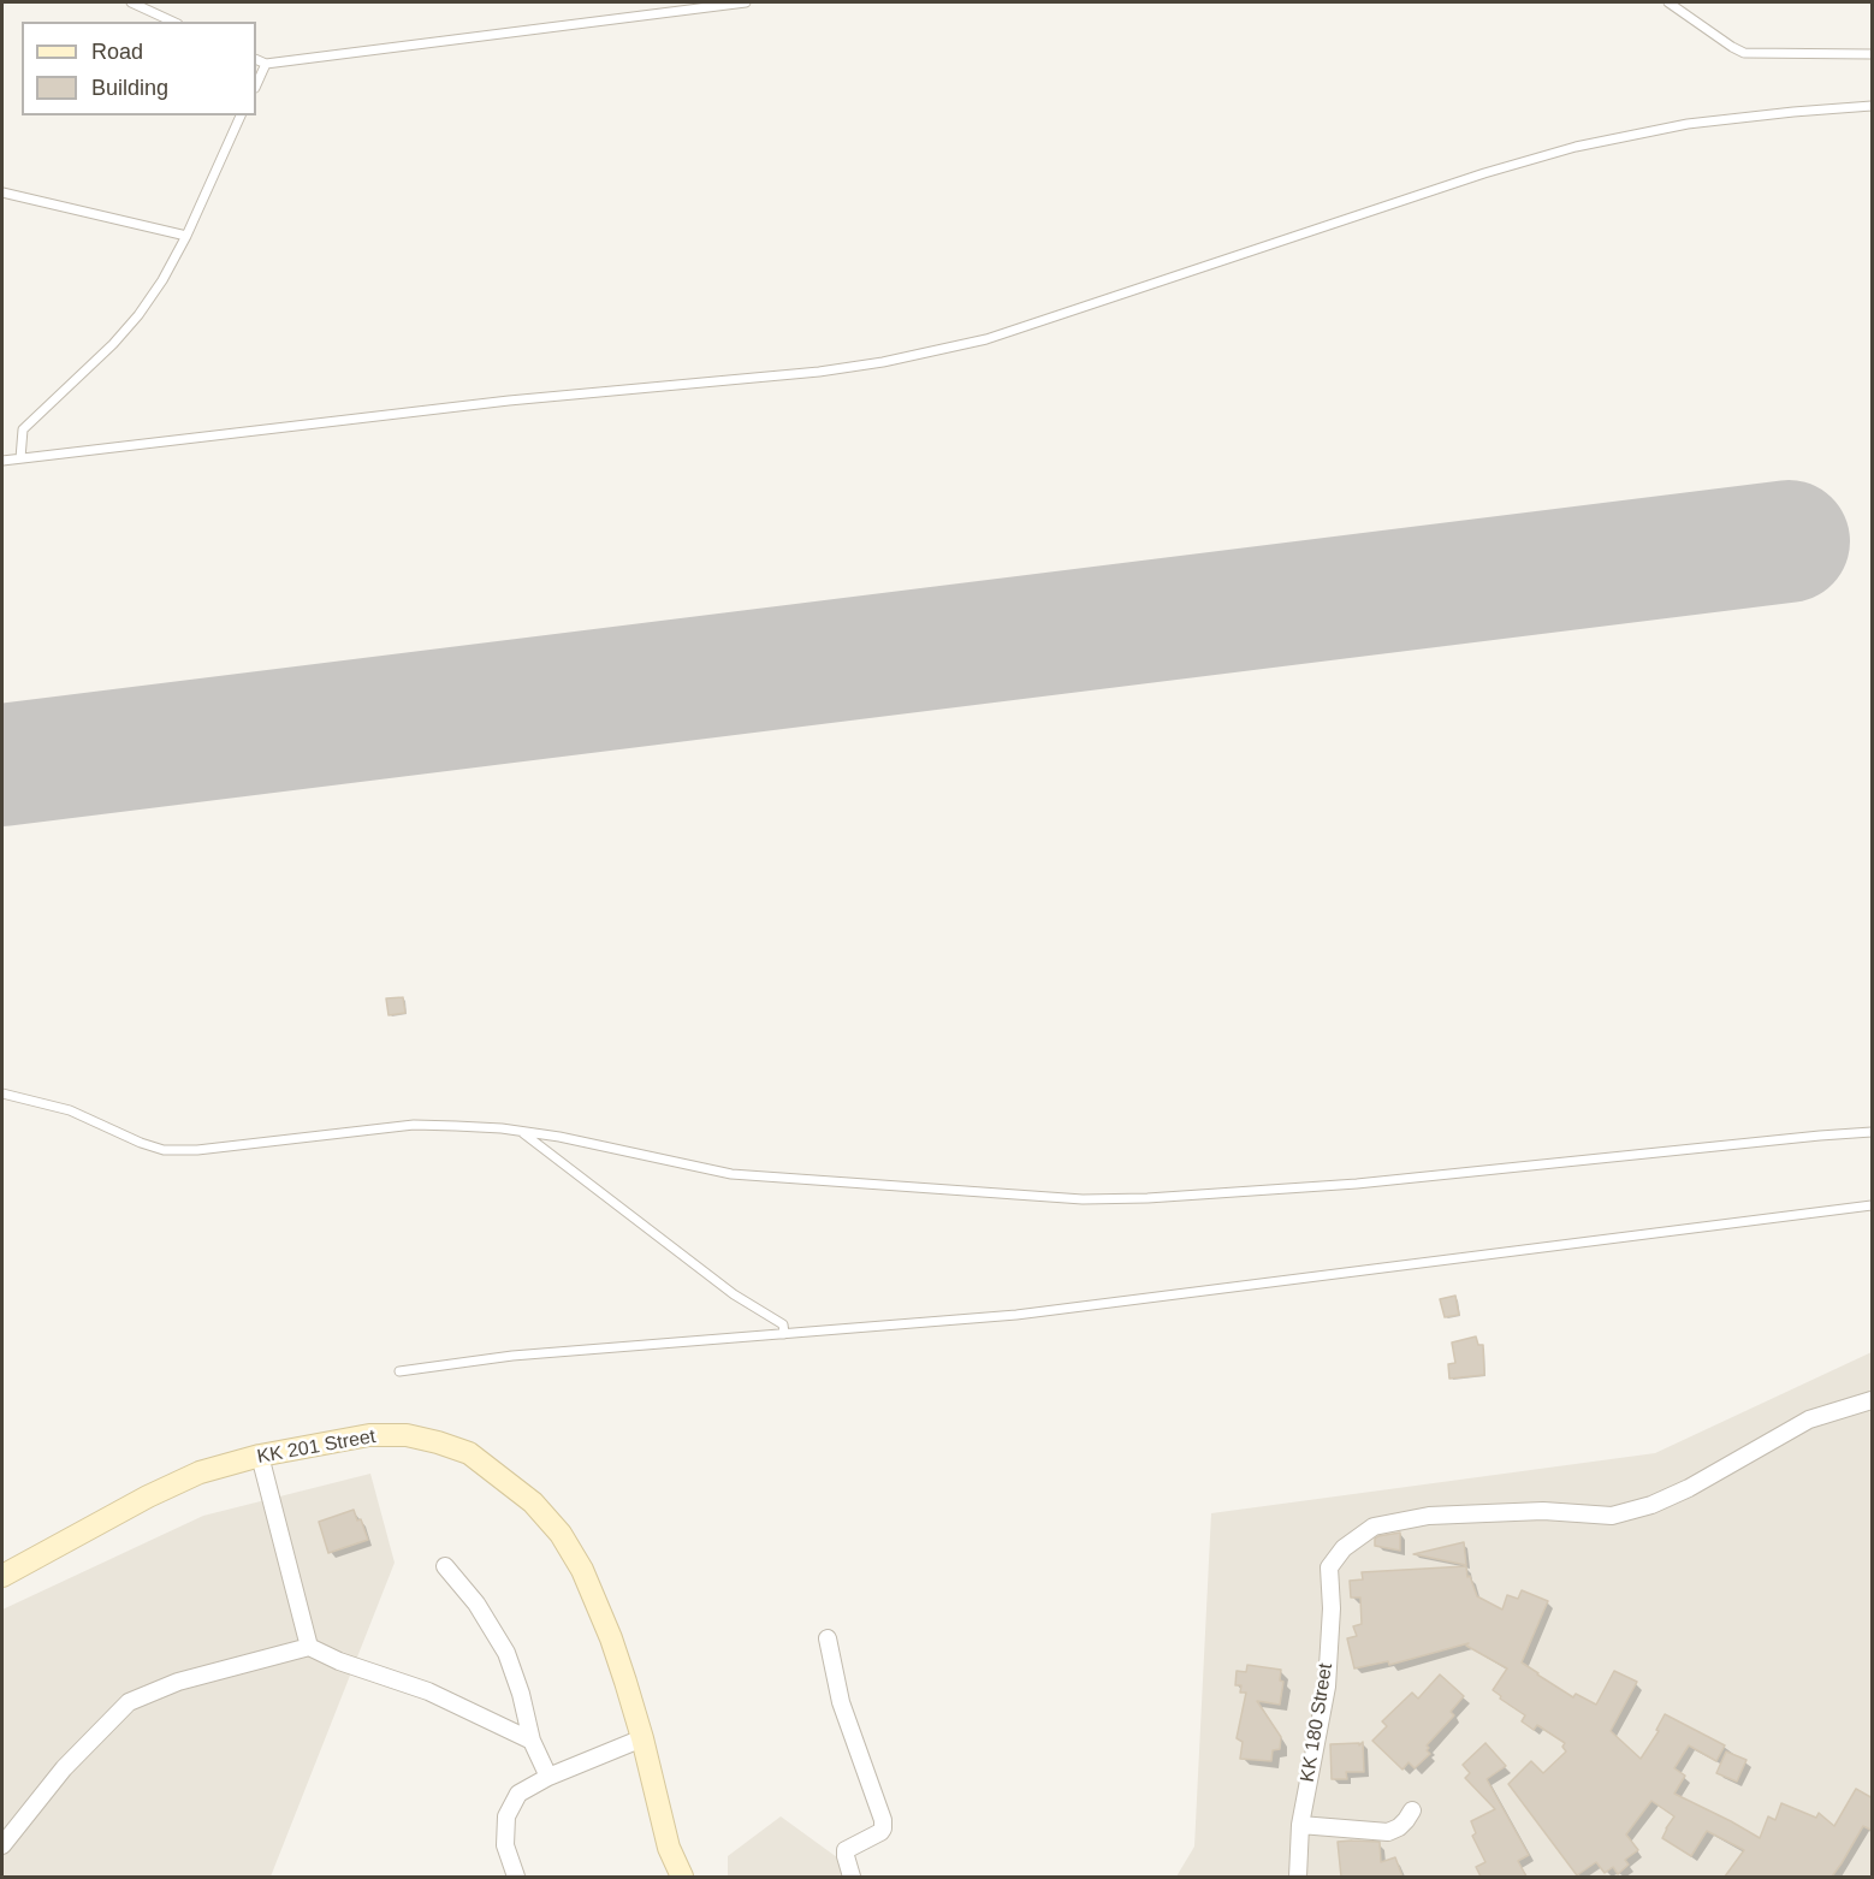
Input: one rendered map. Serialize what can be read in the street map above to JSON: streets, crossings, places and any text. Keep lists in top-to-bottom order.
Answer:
{
  "streets": {
    "main road": ["KK 201 Street"],
    "street": ["KK 180 Street"]
  },
  "legend": ["Road", "Building"]
}
